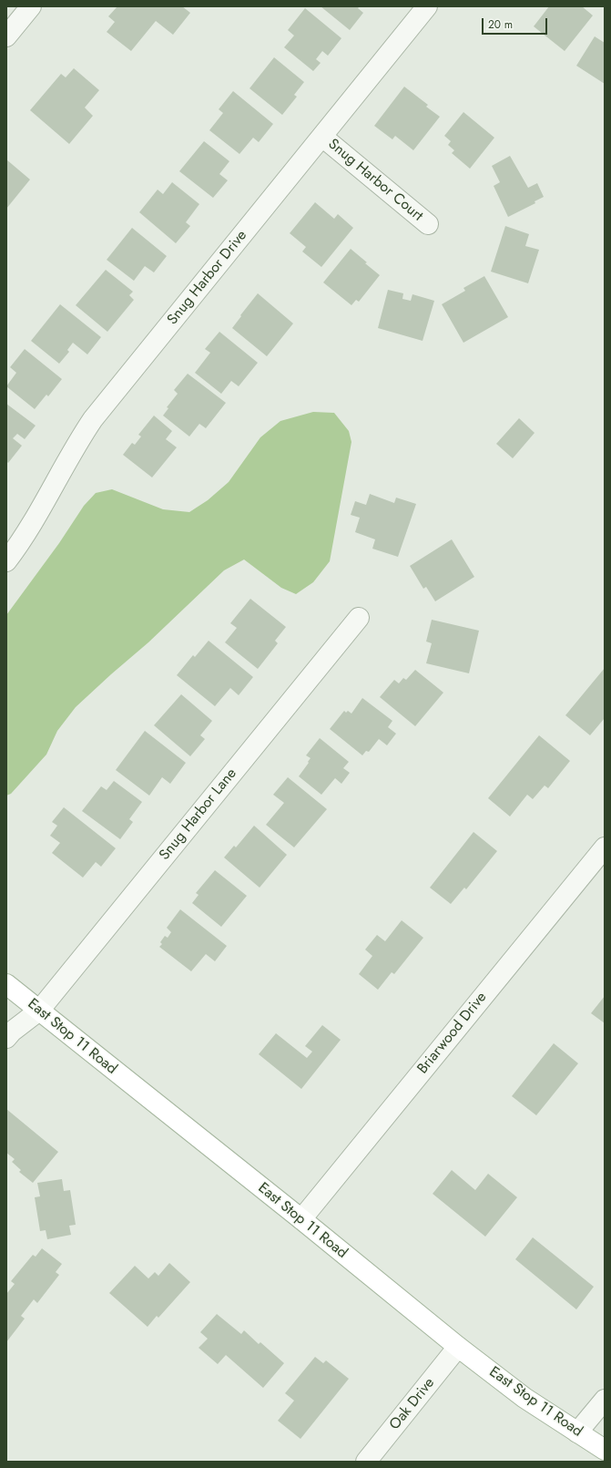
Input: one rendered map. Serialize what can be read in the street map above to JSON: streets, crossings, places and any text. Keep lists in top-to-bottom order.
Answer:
{
  "streets": {
    "main road": ["East Stop 11 Road"],
    "street": [
      "Snug Harbor Court",
      "Snug Harbor Drive",
      "Snug Harbor Lane",
      "Briarwood Drive",
      "Oak Drive"
    ]
  },
  "crossings": [
    ["Snug Harbor Court", "Snug Harbor Drive"],
    ["Snug Harbor Lane", "East Stop 11 Road"],
    ["Briarwood Drive", "East Stop 11 Road"],
    ["East Stop 11 Road", "Oak Drive"]
  ],
  "scale_bar": "20 m"
}
